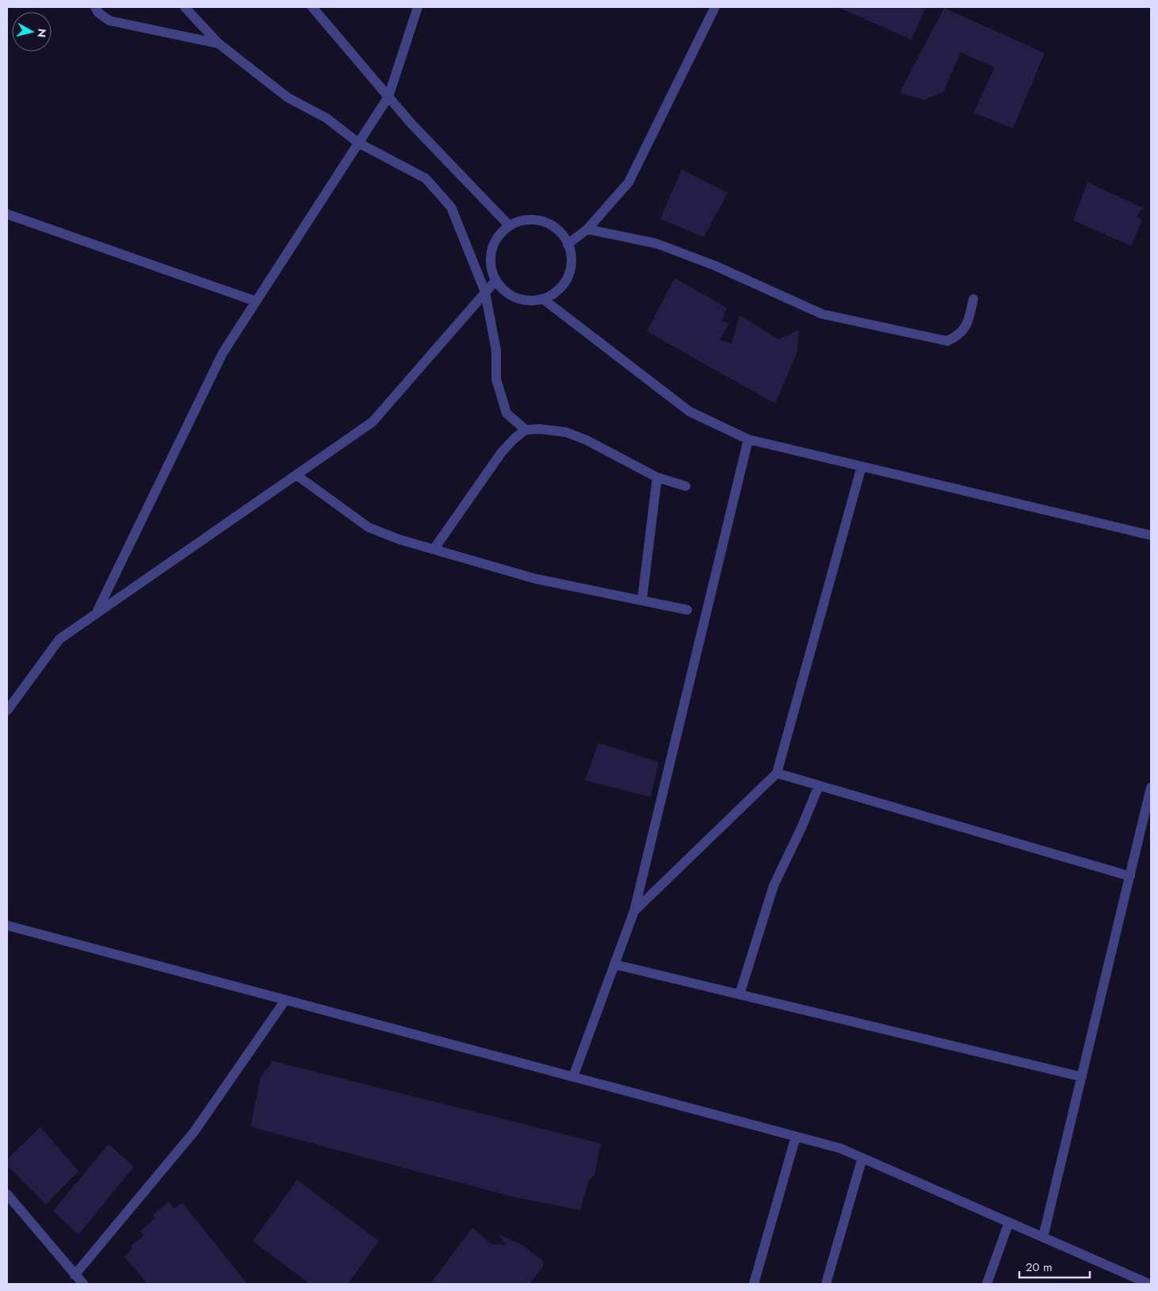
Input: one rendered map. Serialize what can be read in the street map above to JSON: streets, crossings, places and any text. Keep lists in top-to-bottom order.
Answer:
{
  "scale_bar": "20 m",
  "north": "right"
}
